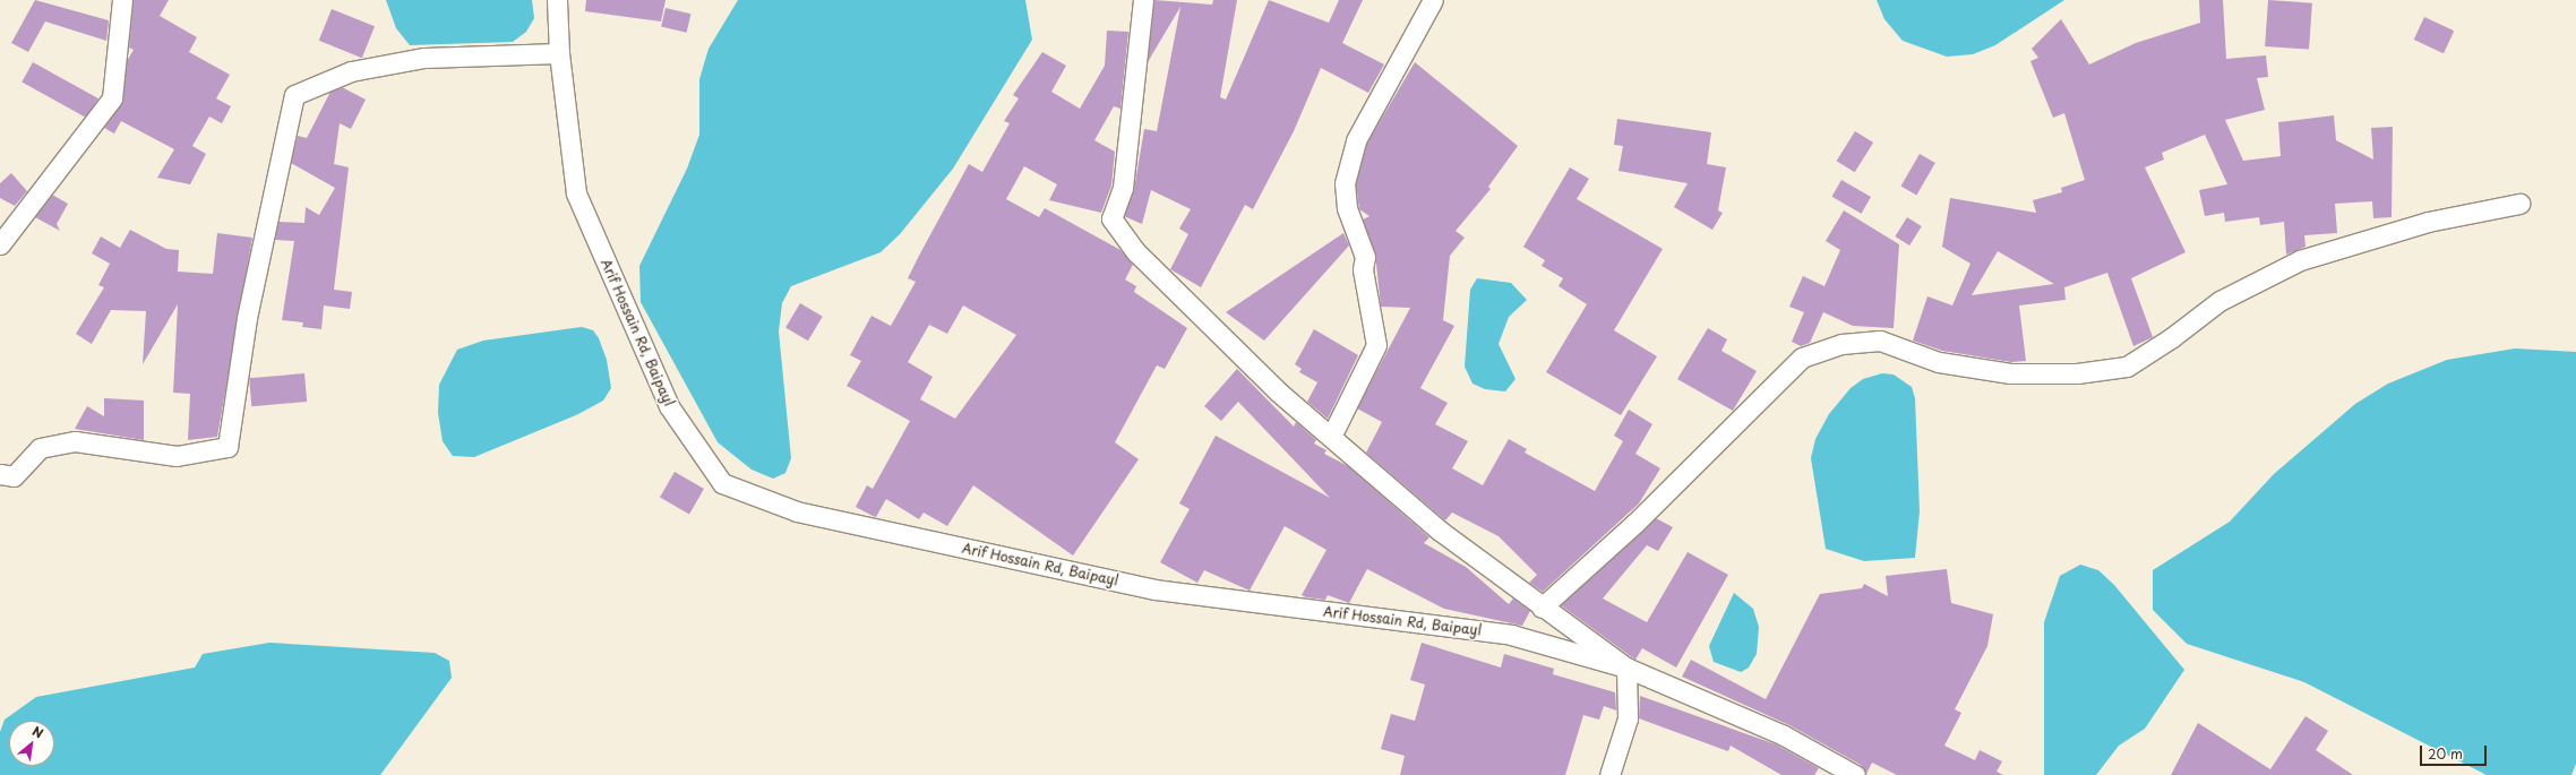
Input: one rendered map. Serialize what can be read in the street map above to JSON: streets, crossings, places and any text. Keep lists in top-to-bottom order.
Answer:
{
  "streets": {
    "street": ["Arif Hossain Rd, Baipayl"]
  },
  "scale_bar": "20 m",
  "north": "top right"
}
